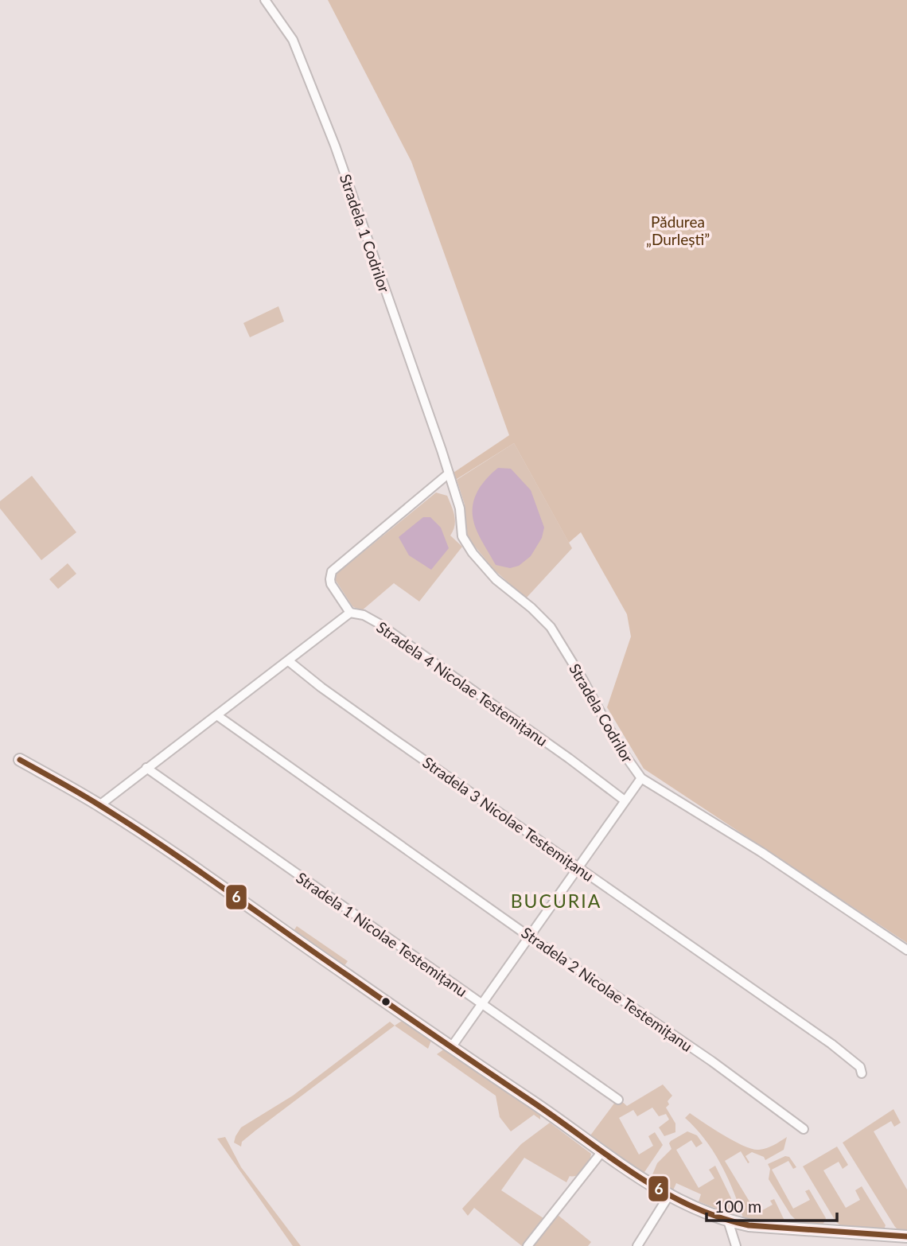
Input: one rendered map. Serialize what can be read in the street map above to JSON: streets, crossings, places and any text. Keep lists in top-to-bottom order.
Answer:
{
  "streets": {
    "street": [
      "Stradela 1 Codrilor",
      "Stradela 4 Nicolae Testemițanu",
      "Stradela Codrilor",
      "Stradela 3 Nicolae Testemițanu",
      "Stradela 1 Nicolae Testemițanu",
      "Stradela 2 Nicolae Testemițanu"
    ]
  },
  "crossings": [
    ["Stradela 1 Codrilor", "Stradela Codrilor"]
  ],
  "districts": ["BUCURIA"],
  "parks": ["Pădurea „Durlești”"],
  "lines": ["transit line 6"],
  "scale_bar": "100 m"
}
